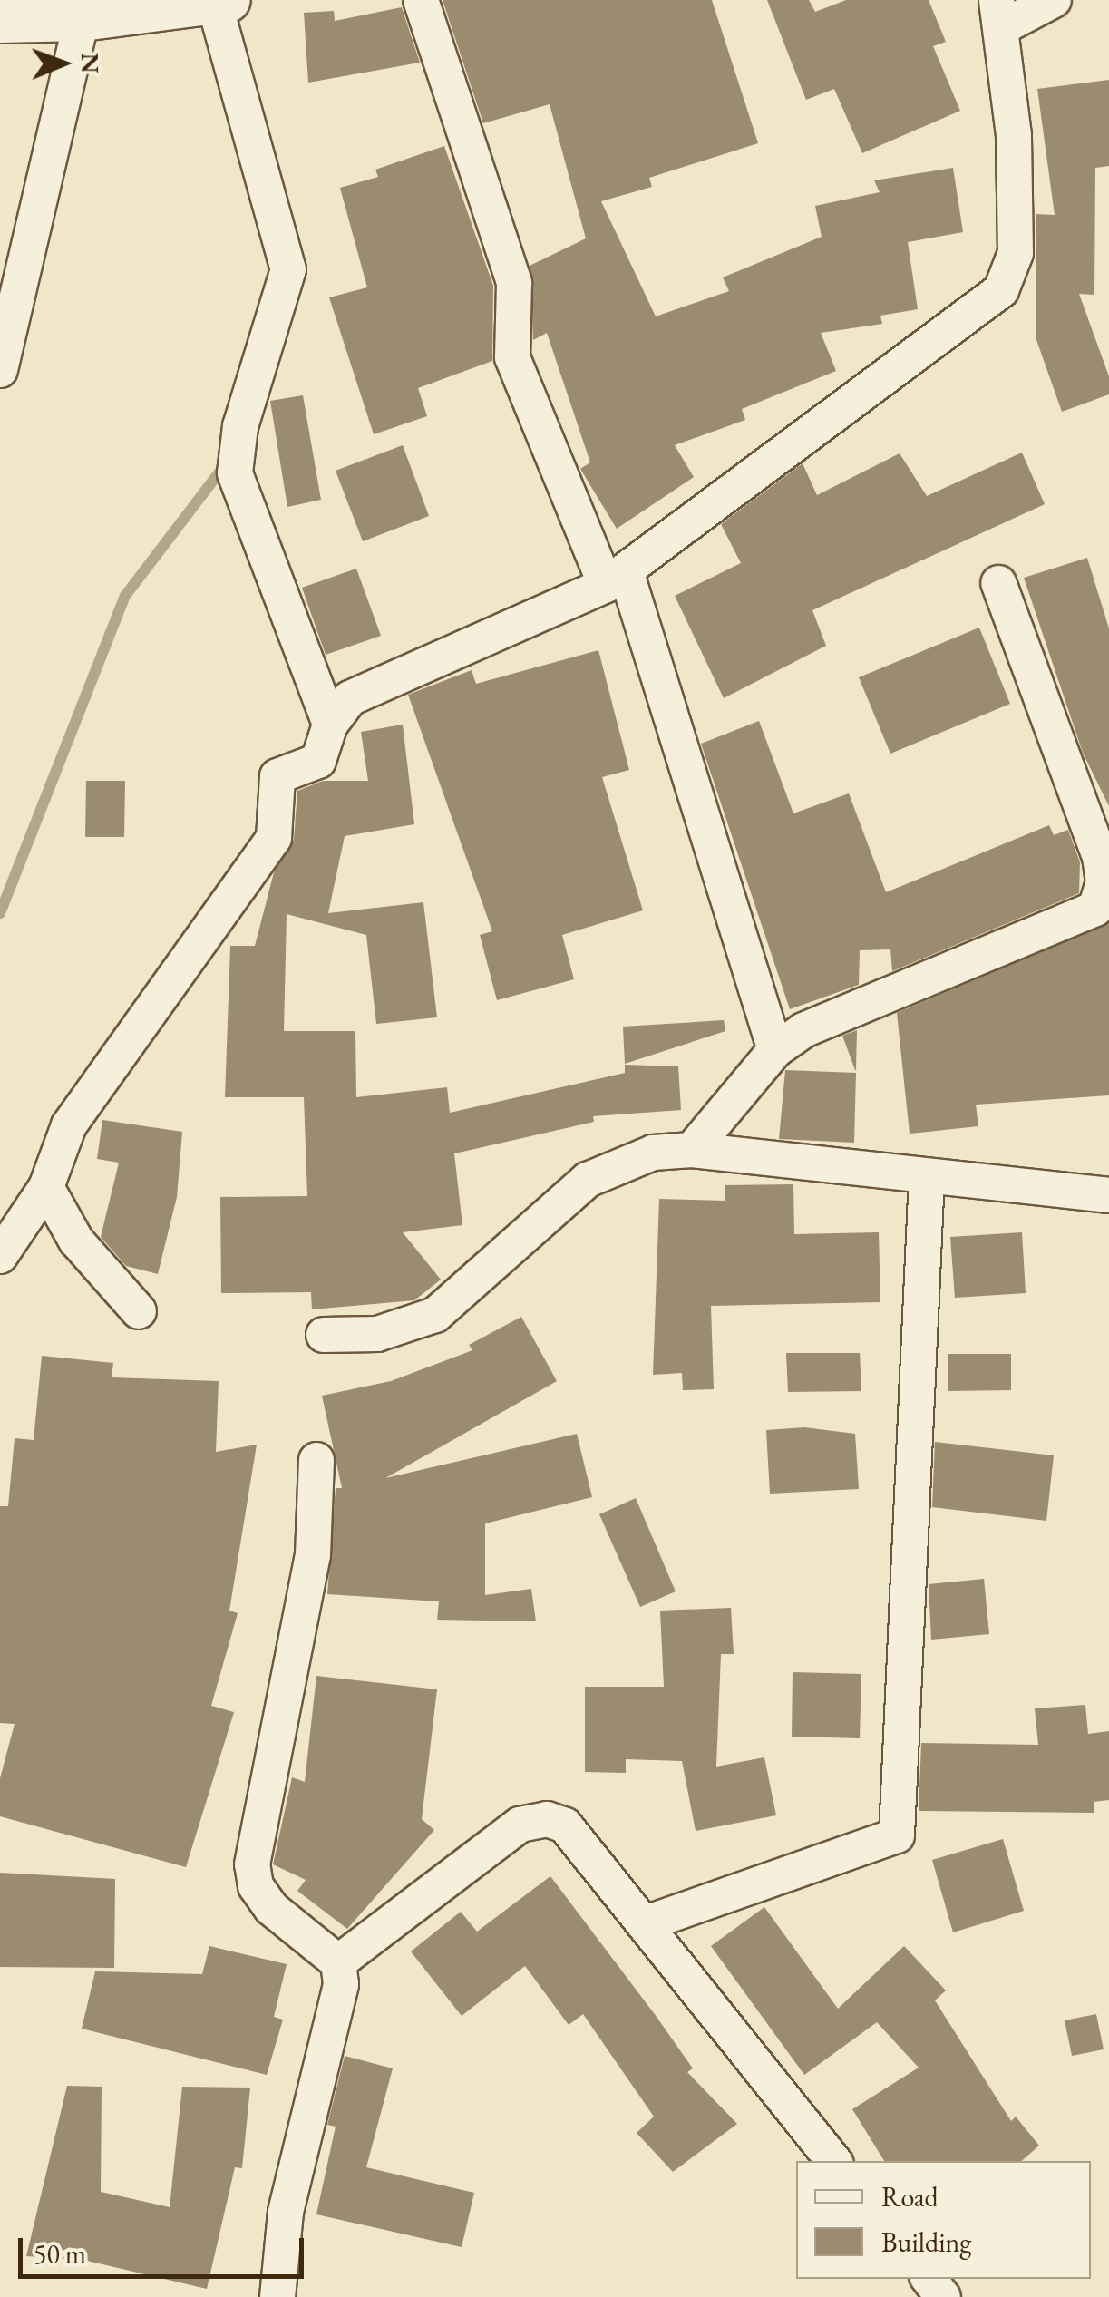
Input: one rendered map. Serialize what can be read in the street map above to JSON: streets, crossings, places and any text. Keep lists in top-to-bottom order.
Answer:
{
  "legend": ["Road", "Building"],
  "scale_bar": "50 m",
  "north": "right"
}
